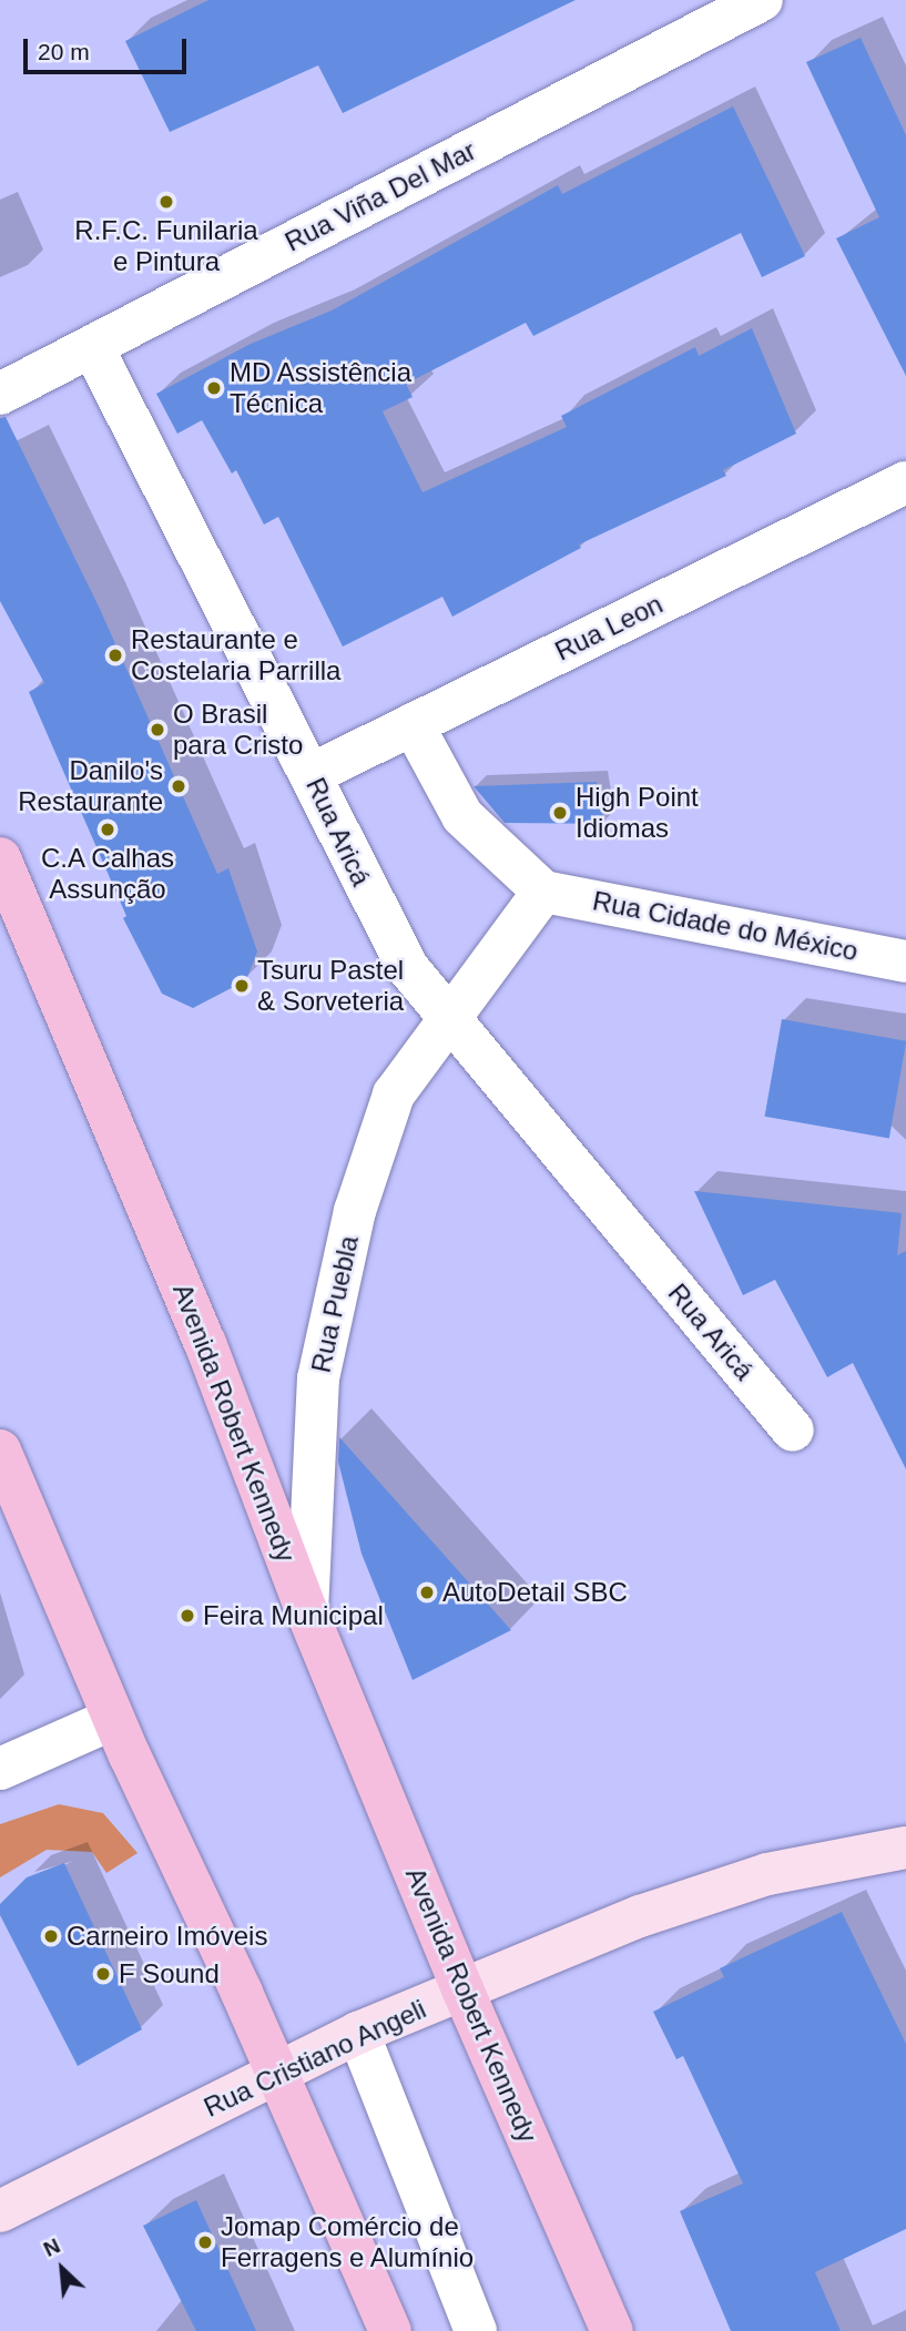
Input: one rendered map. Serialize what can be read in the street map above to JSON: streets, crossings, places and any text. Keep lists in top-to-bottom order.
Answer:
{
  "streets": {
    "main road": ["Avenida Robert Kennedy"],
    "street": [
      "Rua Viña Del Mar",
      "Rua Leon",
      "Rua Aricá",
      "Rua Cidade do México",
      "Rua Puebla",
      "Rua Cristiano Angeli"
    ]
  },
  "crossings": [
    ["Rua Viña Del Mar", "Rua Aricá"],
    ["Rua Leon", "Rua Aricá"],
    ["Rua Aricá", "Rua Puebla"],
    ["Rua Puebla", "Avenida Robert Kennedy"],
    ["Avenida Robert Kennedy", "Rua Cristiano Angeli"]
  ],
  "places": [
    "R.F.C. Funilaria e Pintura",
    "MD Assistência Técnica",
    "Restaurante e Costelaria Parrilla",
    "O Brasil para Cristo",
    "Danilo's Restaurante",
    "High Point Idiomas",
    "C.A Calhas Assunção",
    "Tsuru Pastel & Sorveteria",
    "AutoDetail SBC",
    "Feira Municipal",
    "Carneiro Imóveis",
    "F Sound",
    "Jomap Comércio de Ferragens e Alumínio"
  ],
  "scale_bar": "20 m",
  "north": "top left"
}
